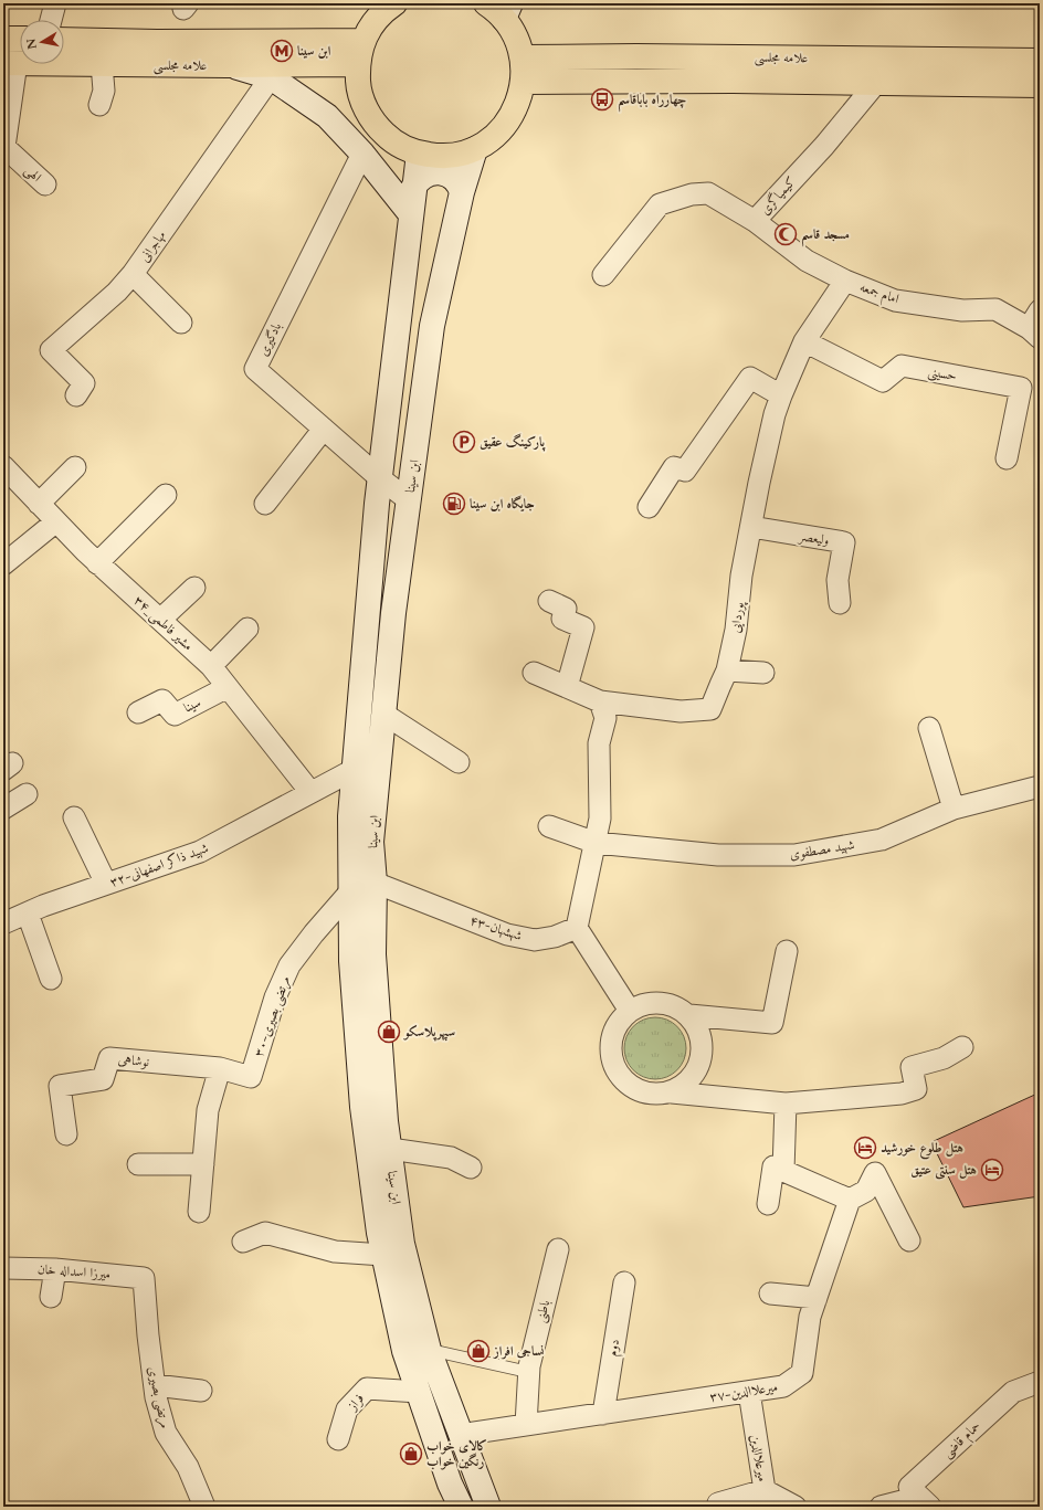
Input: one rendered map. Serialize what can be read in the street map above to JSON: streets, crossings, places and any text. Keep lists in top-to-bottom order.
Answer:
{
  "streets": {
    "main road": ["علامه مجلسی", "ابن سینا"],
    "street": [
      "الهی",
      "کیمیاگری",
      "مهاجرانی",
      "امام جمعه",
      "بادگیری",
      "حسینی",
      "ولیعصر",
      "پوردایی",
      "۳۴_مشیر فاطمی",
      "سینا",
      "شهید مصطفوی",
      "۳۲-شهید ذاکر اصفهانی",
      "۴۳-شهشهان",
      "۳۰-مرتضی بصیری",
      "نوشاهی",
      "میرزا اسداله خان",
      "باطنی",
      "دوم",
      "۳۷-میرعلاالدین",
      "مرتضی بصیری",
      "فراز",
      "حمام قاضی",
      "میرعلاالدین"
    ]
  },
  "crossings": [
    ["علامه مجلسی", "الهی"],
    ["علامه مجلسی", "کیمیاگری"],
    ["کیمیاگری", "امام جمعه"],
    ["امام جمعه", "پوردایی"],
    ["بادگیری", "ابن سینا"],
    ["حسینی", "پوردایی"],
    ["ابن سینا", "۳۲-شهید ذاکر اصفهانی"],
    ["ابن سینا", "۴۳-شهشهان"],
    ["ابن سینا", "۳۰-مرتضی بصیری"],
    ["ابن سینا", "۳۷-میرعلاالدین"],
    ["ابن سینا", "فراز"],
    ["ولیعصر", "پوردایی"],
    ["۳۴_مشیر فاطمی", "سینا"],
    ["۳۴_مشیر فاطمی", "۳۲-شهید ذاکر اصفهانی"],
    ["۳۰-مرتضی بصیری", "نوشاهی"],
    ["میرزا اسداله خان", "مرتضی بصیری"],
    ["باطنی", "۳۷-میرعلاالدین"],
    ["دوم", "۳۷-میرعلاالدین"],
    ["۳۷-میرعلاالدین", "میرعلاالدین"]
  ],
  "places": {
    "metro station": ["ابن سینا"],
    "bus stop": ["چهارراه باباقاسم"],
    "mosque": ["مسجد قاسم"],
    "parking": ["پارکینگ عقیق"],
    "fuel station": ["جایگاه ابن سینا"],
    "shop": ["سپهرپلاسکو", "نساجی افراز", "کالای خواب رنگین خواب"],
    "hotel": ["هتل طلوع خورشید", "هتل سنتی عتیق"]
  },
  "north": "left"
}
